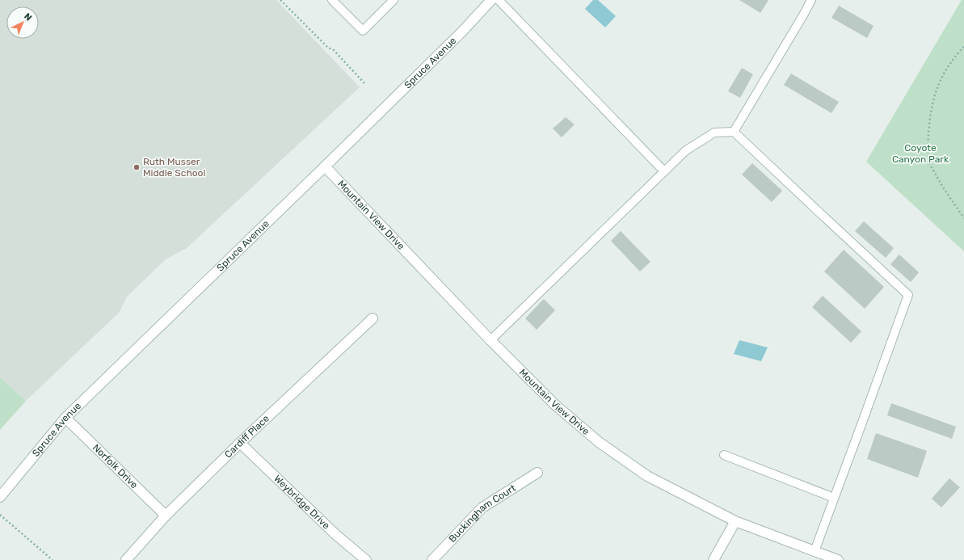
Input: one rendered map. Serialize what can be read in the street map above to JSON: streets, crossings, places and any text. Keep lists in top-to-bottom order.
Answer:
{
  "streets": {
    "street": [
      "Spruce Avenue",
      "Mountain View Drive",
      "Cardiff Place",
      "Norfolk Drive",
      "Weybridge Drive",
      "Buckingham Court"
    ]
  },
  "crossings": [
    ["Spruce Avenue", "Mountain View Drive"],
    ["Spruce Avenue", "Norfolk Drive"],
    ["Cardiff Place", "Norfolk Drive"],
    ["Cardiff Place", "Weybridge Drive"]
  ],
  "parks": ["Coyote Canyon Park"],
  "places": ["Ruth Musser Middle School"],
  "north": "top right"
}
